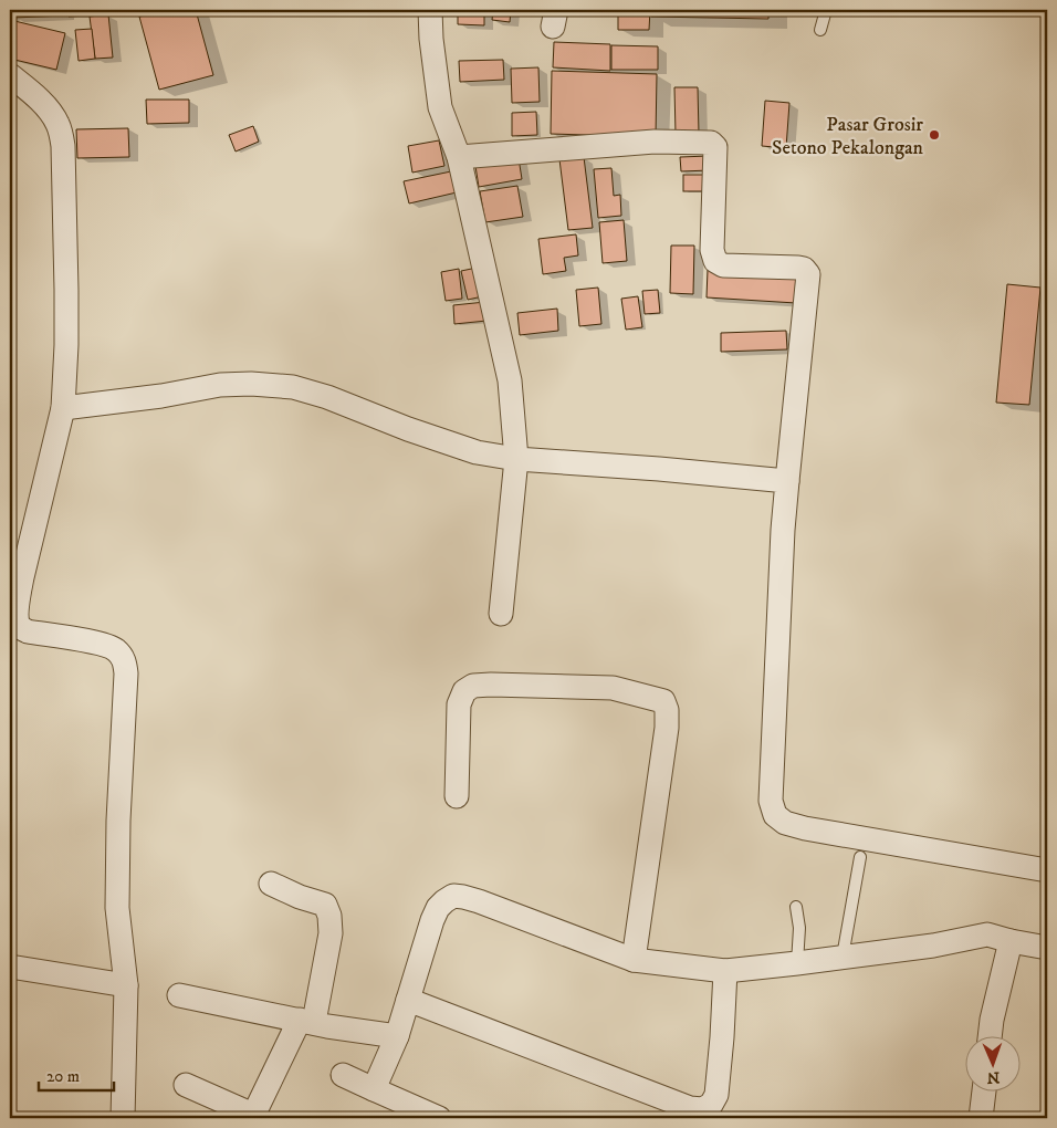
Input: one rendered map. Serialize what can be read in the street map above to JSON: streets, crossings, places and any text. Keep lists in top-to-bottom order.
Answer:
{
  "places": ["Pasar Grosir Setono Pekalongan"],
  "scale_bar": "20 m",
  "north": "bottom"
}
